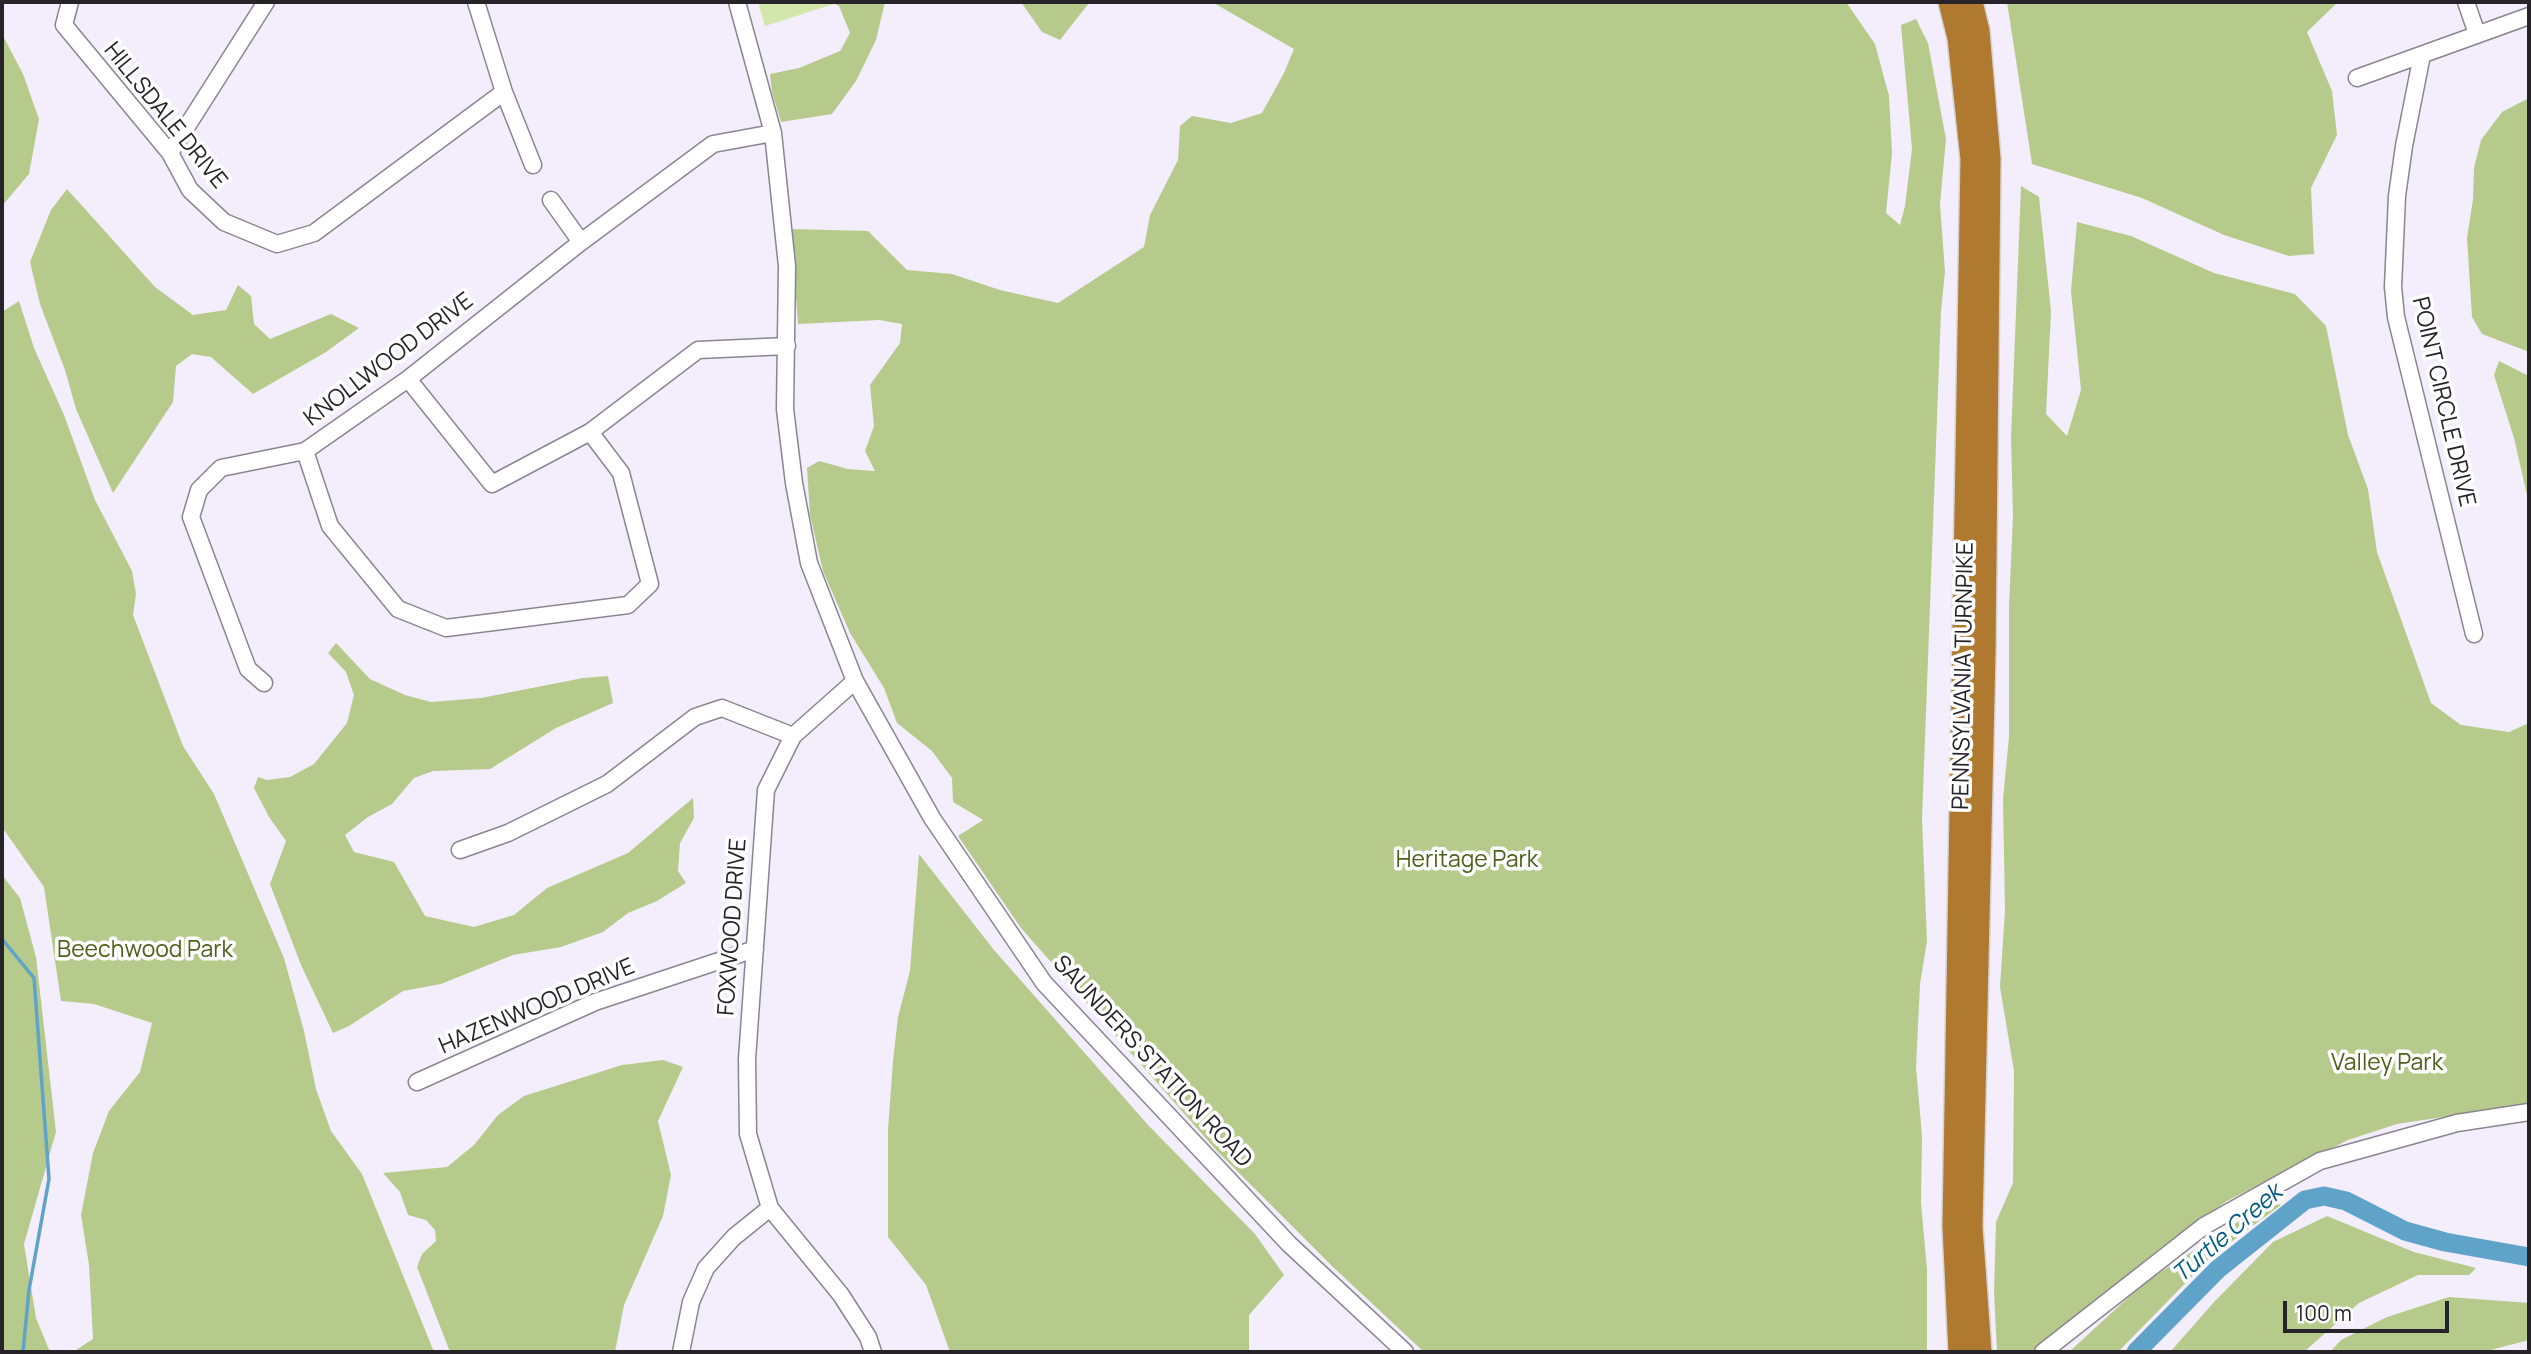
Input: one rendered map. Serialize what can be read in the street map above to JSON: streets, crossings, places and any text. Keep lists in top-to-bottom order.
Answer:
{
  "streets": {
    "highway": ["PENNSYLVANIA TURNPIKE"],
    "street": [
      "HILLSDALE DRIVE",
      "KNOLLWOOD DRIVE",
      "POINT CIRCLE DRIVE",
      "FOXWOOD DRIVE",
      "HAZENWOOD DRIVE",
      "SAUNDERS STATION ROAD"
    ]
  },
  "crossings": [
    ["KNOLLWOOD DRIVE", "SAUNDERS STATION ROAD"],
    ["FOXWOOD DRIVE", "HAZENWOOD DRIVE"],
    ["FOXWOOD DRIVE", "SAUNDERS STATION ROAD"]
  ],
  "water": ["Turtle Creek"],
  "parks": ["Heritage Park", "Beechwood Park", "Valley Park"],
  "scale_bar": "100 m"
}
